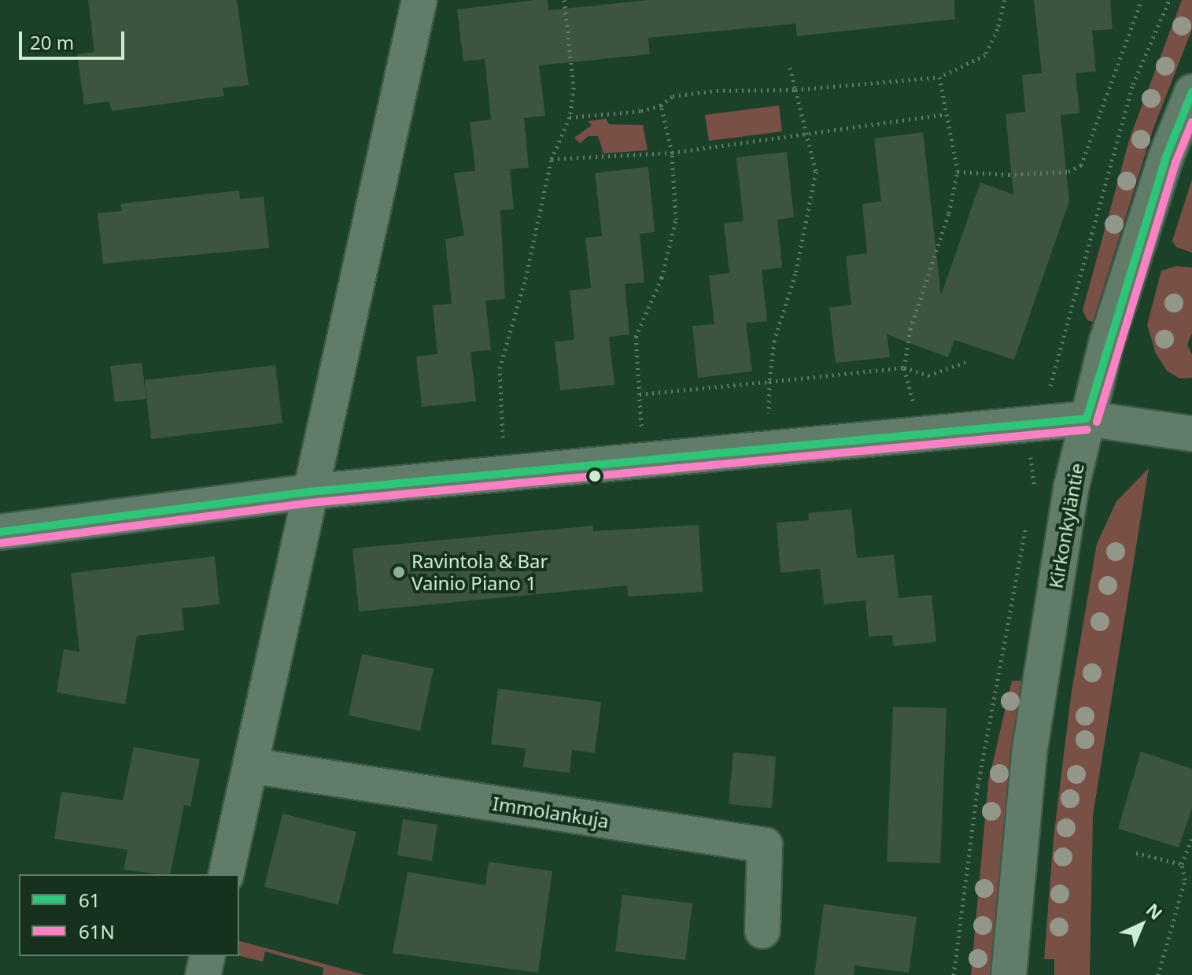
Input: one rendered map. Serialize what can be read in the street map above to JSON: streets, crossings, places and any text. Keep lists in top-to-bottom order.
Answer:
{
  "streets": {
    "street": ["Kirkonkyläntie", "Immolankuja"]
  },
  "places": ["Ravintola & Bar Vainio Piano 1"],
  "lines": ["transit line 61", "transit line 61N"],
  "legend": ["61", "61N"],
  "scale_bar": "20 m",
  "north": "top right"
}
